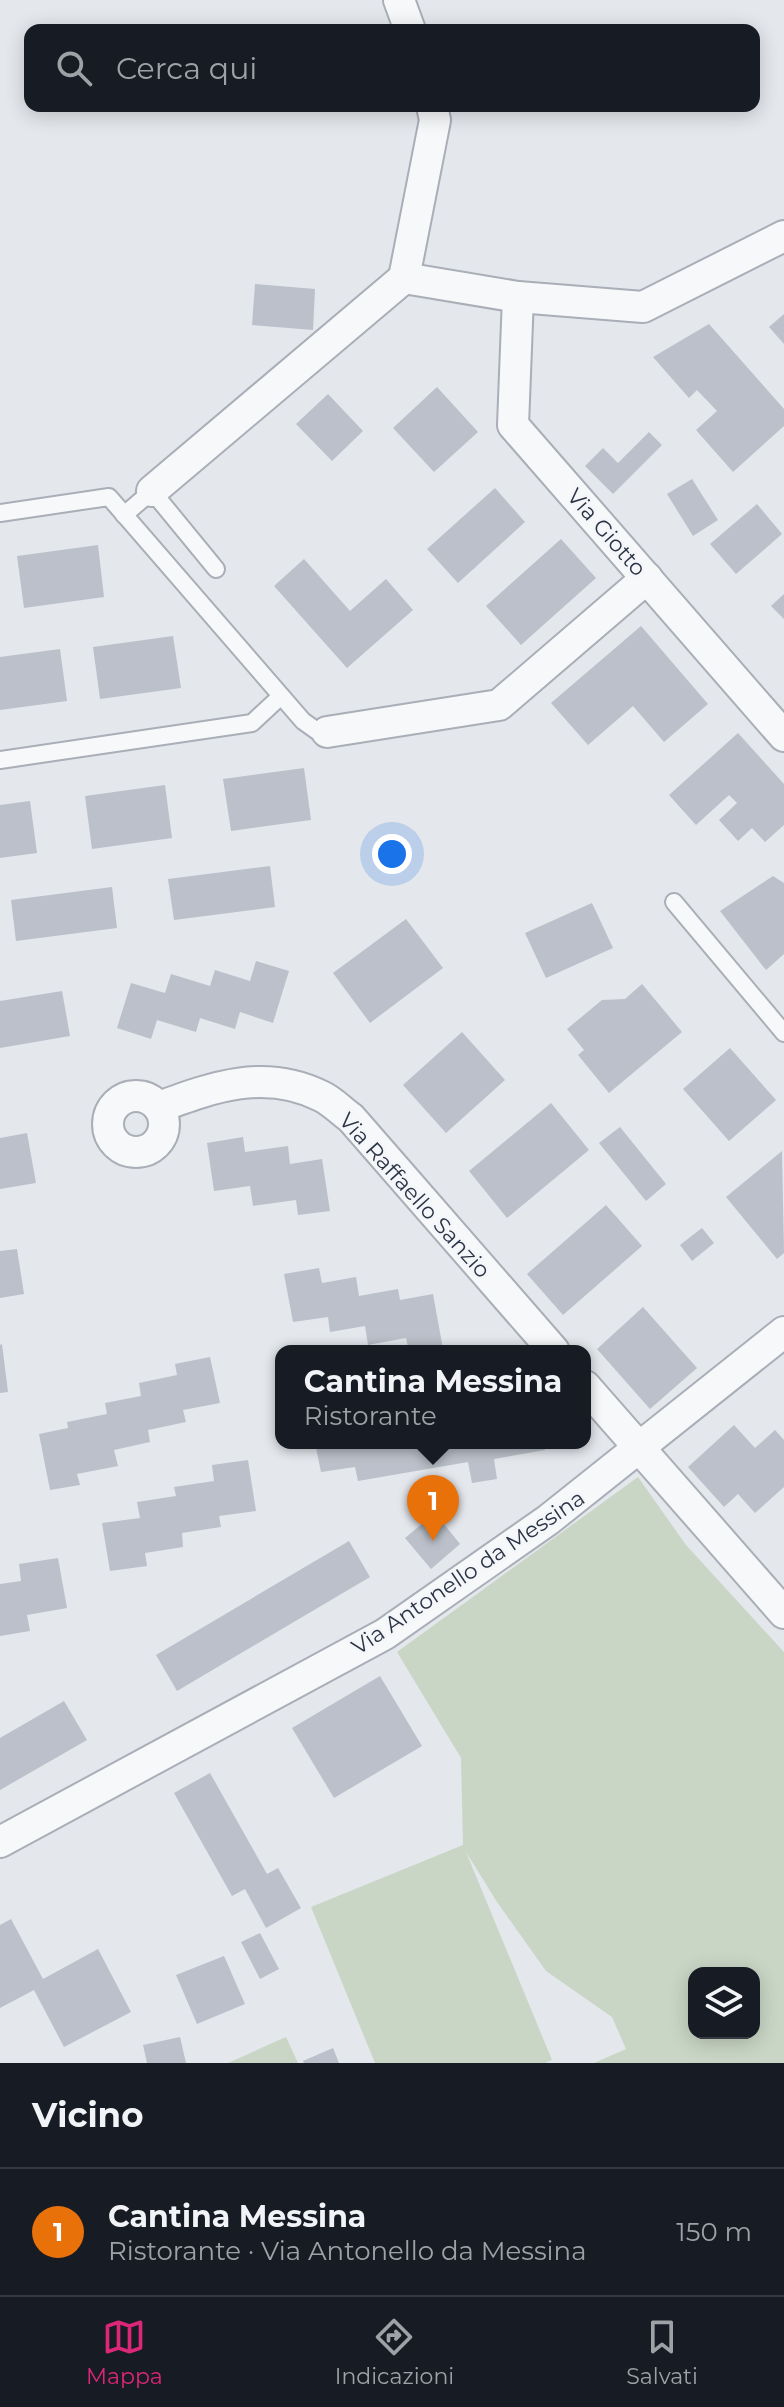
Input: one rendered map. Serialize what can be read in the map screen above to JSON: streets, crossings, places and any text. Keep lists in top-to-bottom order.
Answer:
{
  "streets": {
    "street": ["Via Giotto", "Via Raffaello Sanzio", "Via Antonello da Messina"]
  },
  "page": {
    "search": "Cerca qui",
    "popup": ["Cantina Messina", "Ristorante"],
    "pins": "1",
    "heading": "Vicino",
    "list": [
      {
        "mark": "1",
        "name": "Cantina Messina",
        "note": "Ristorante · Via Antonello da Messina",
        "value": "150 m"
      }
    ],
    "nav": ["Mappa", "Indicazioni", "Salvati"]
  }
}
